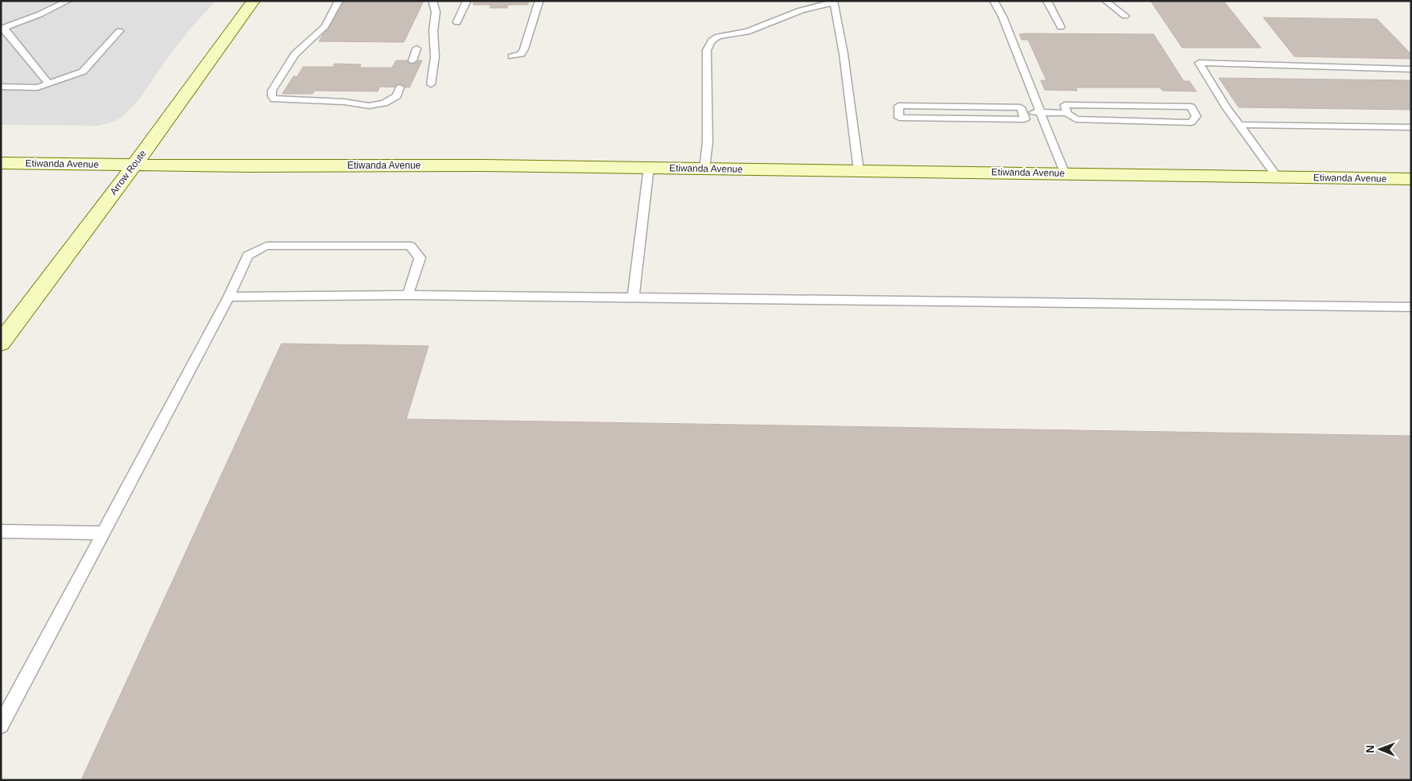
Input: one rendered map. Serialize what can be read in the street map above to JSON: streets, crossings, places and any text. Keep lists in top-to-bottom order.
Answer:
{
  "streets": {
    "main road": ["Etiwanda Avenue", "Arrow Route"]
  },
  "crossings": [
    ["Etiwanda Avenue", "Arrow Route"]
  ],
  "north": "left"
}
